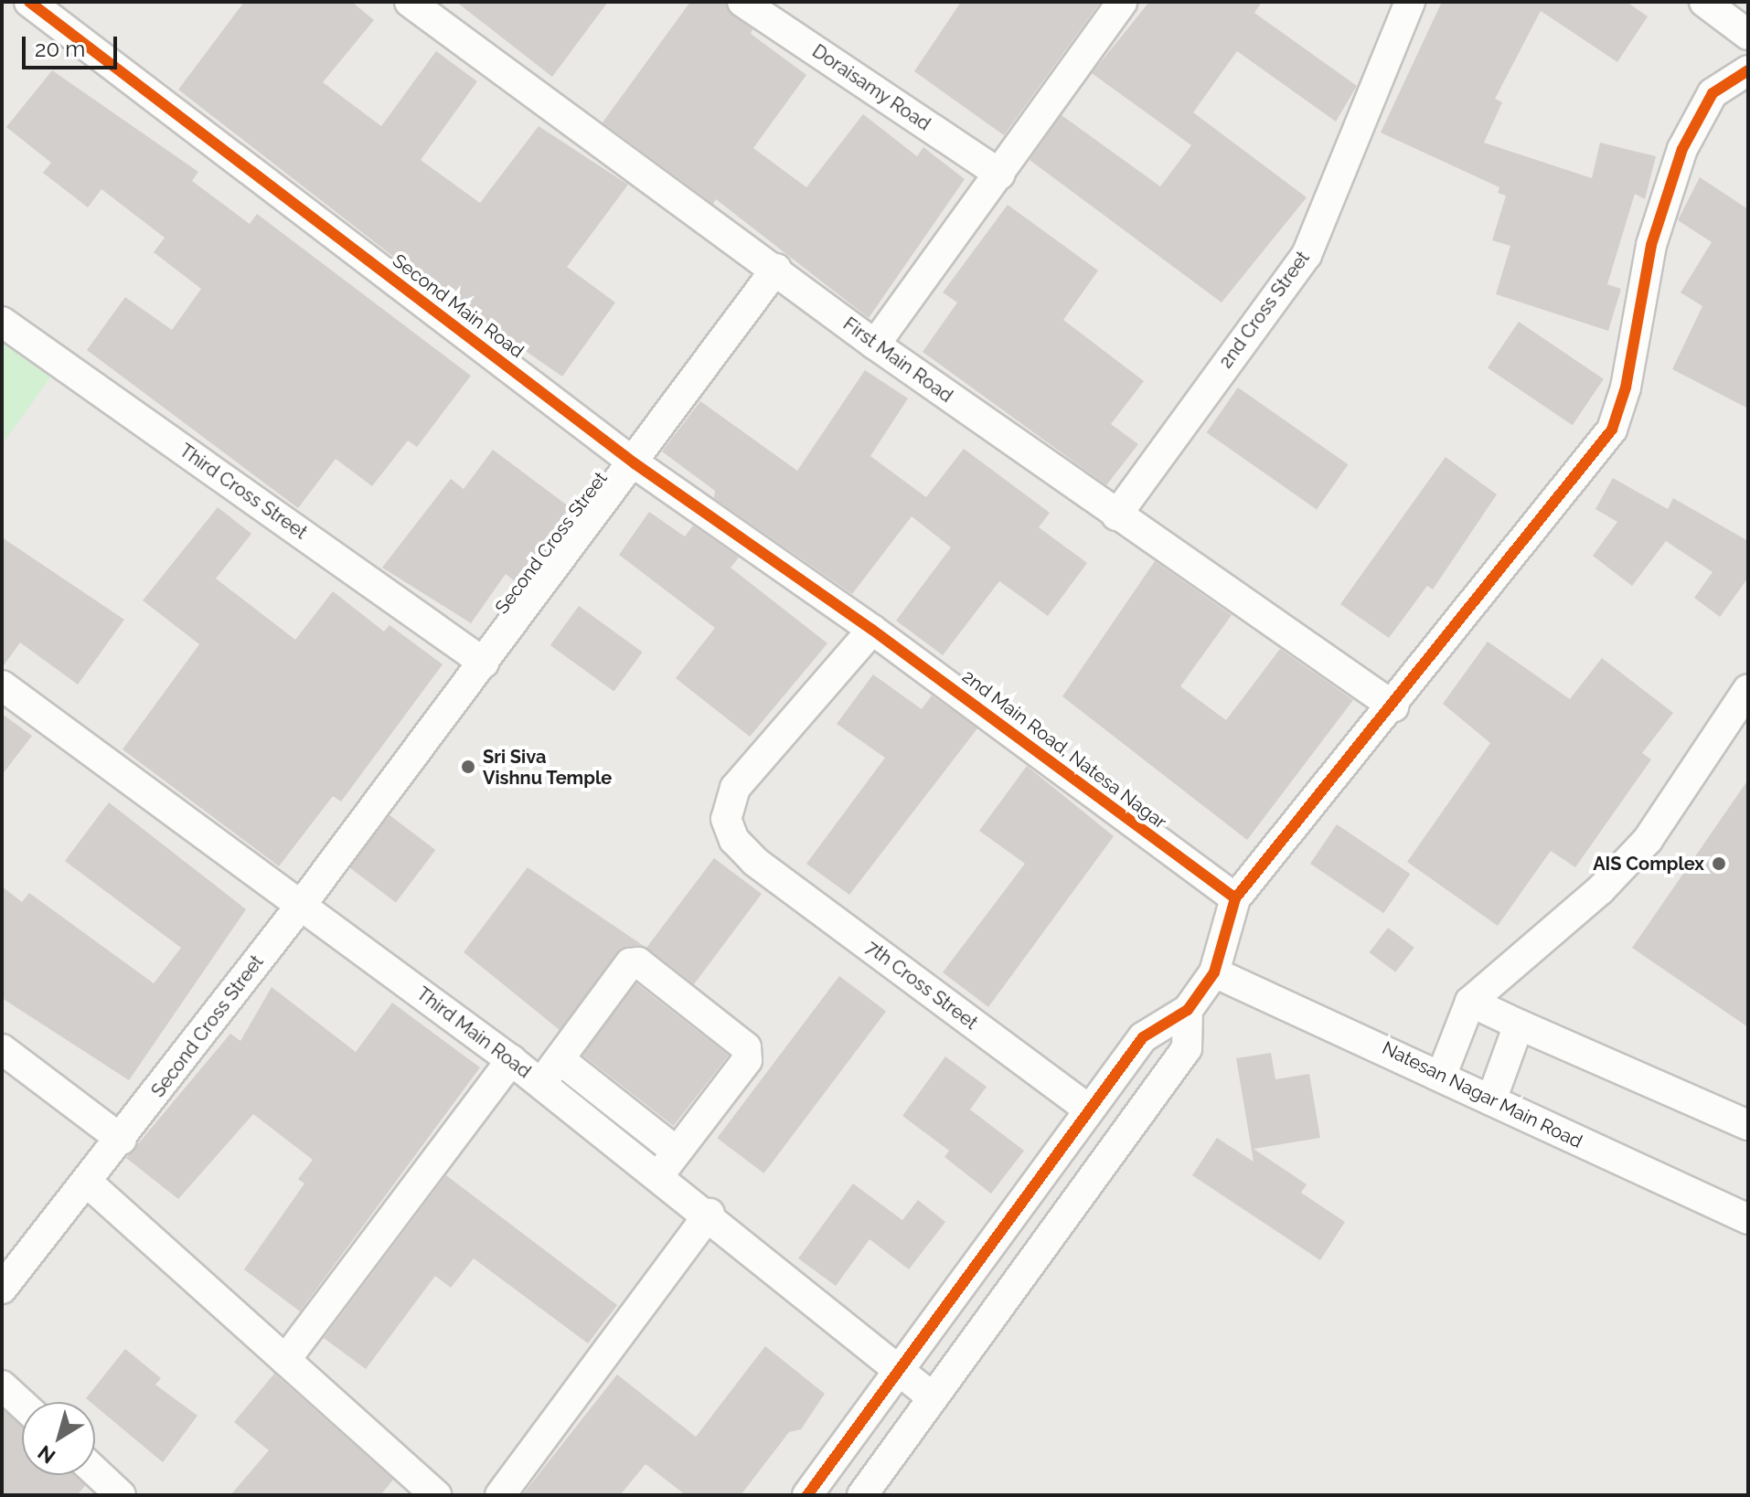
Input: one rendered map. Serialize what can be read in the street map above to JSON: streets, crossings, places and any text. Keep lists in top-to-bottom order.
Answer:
{
  "streets": {
    "street": [
      "Doraisamy Road",
      "Second Main Road",
      "2nd Cross Street",
      "First Main Road",
      "Third Cross Street",
      "Second Cross Street",
      "2nd Main Road, Natesa Nagar",
      "7th Cross Street",
      "Third Main Road",
      "Natesan Nagar Main Road"
    ]
  },
  "crossings": [
    ["Second Main Road", "Second Cross Street"],
    ["Second Main Road", "2nd Main Road, Natesa Nagar"],
    ["Second Main Road", "7th Cross Street"],
    ["2nd Cross Street", "First Main Road"],
    ["First Main Road", "Second Cross Street"],
    ["Third Cross Street", "Second Cross Street"],
    ["Second Cross Street", "Third Main Road"],
    ["2nd Main Road, Natesa Nagar", "7th Cross Street"]
  ],
  "places": ["Sri Siva Vishnu Temple", "AIS Complex"],
  "scale_bar": "20 m",
  "north": "bottom left"
}
